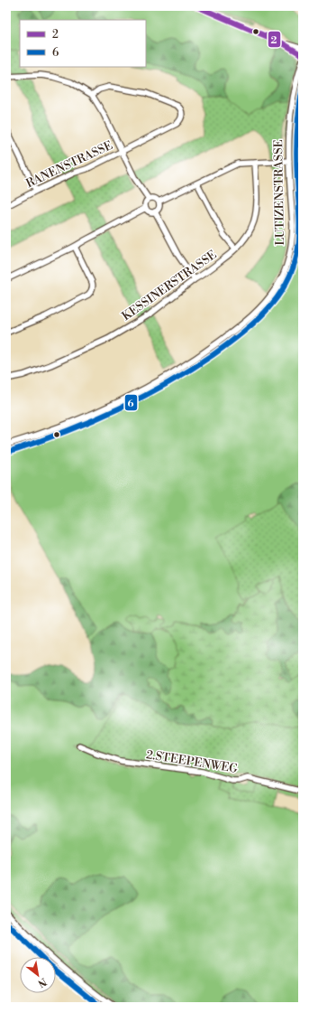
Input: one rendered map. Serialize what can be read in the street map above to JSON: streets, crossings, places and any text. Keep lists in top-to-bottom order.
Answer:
{
  "streets": {
    "street": [
      "RANENSTRASSE",
      "LUTIZENSTRASSE",
      "KESSINERSTRASSE",
      "2.STEEPENWEG"
    ]
  },
  "lines": ["transit line 2", "transit line 6"],
  "legend": ["2", "6"],
  "north": "bottom right"
}
